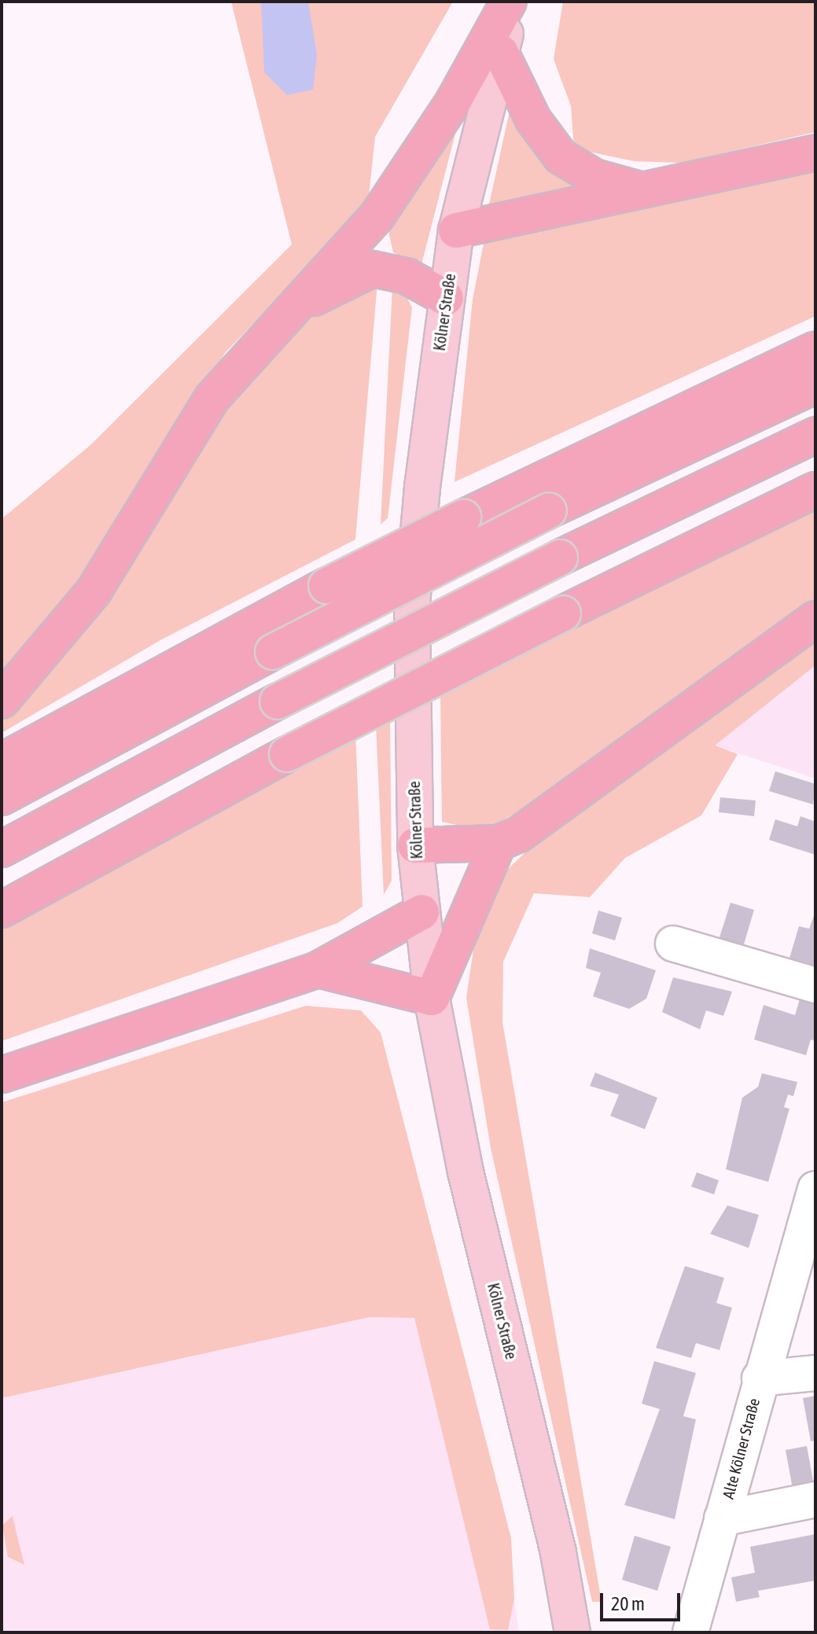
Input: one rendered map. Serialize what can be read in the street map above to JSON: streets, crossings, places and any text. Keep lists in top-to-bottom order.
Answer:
{
  "streets": {
    "main road": ["Kölner Straße"],
    "street": ["Alte Kölner Straße"]
  },
  "scale_bar": "20 m"
}
